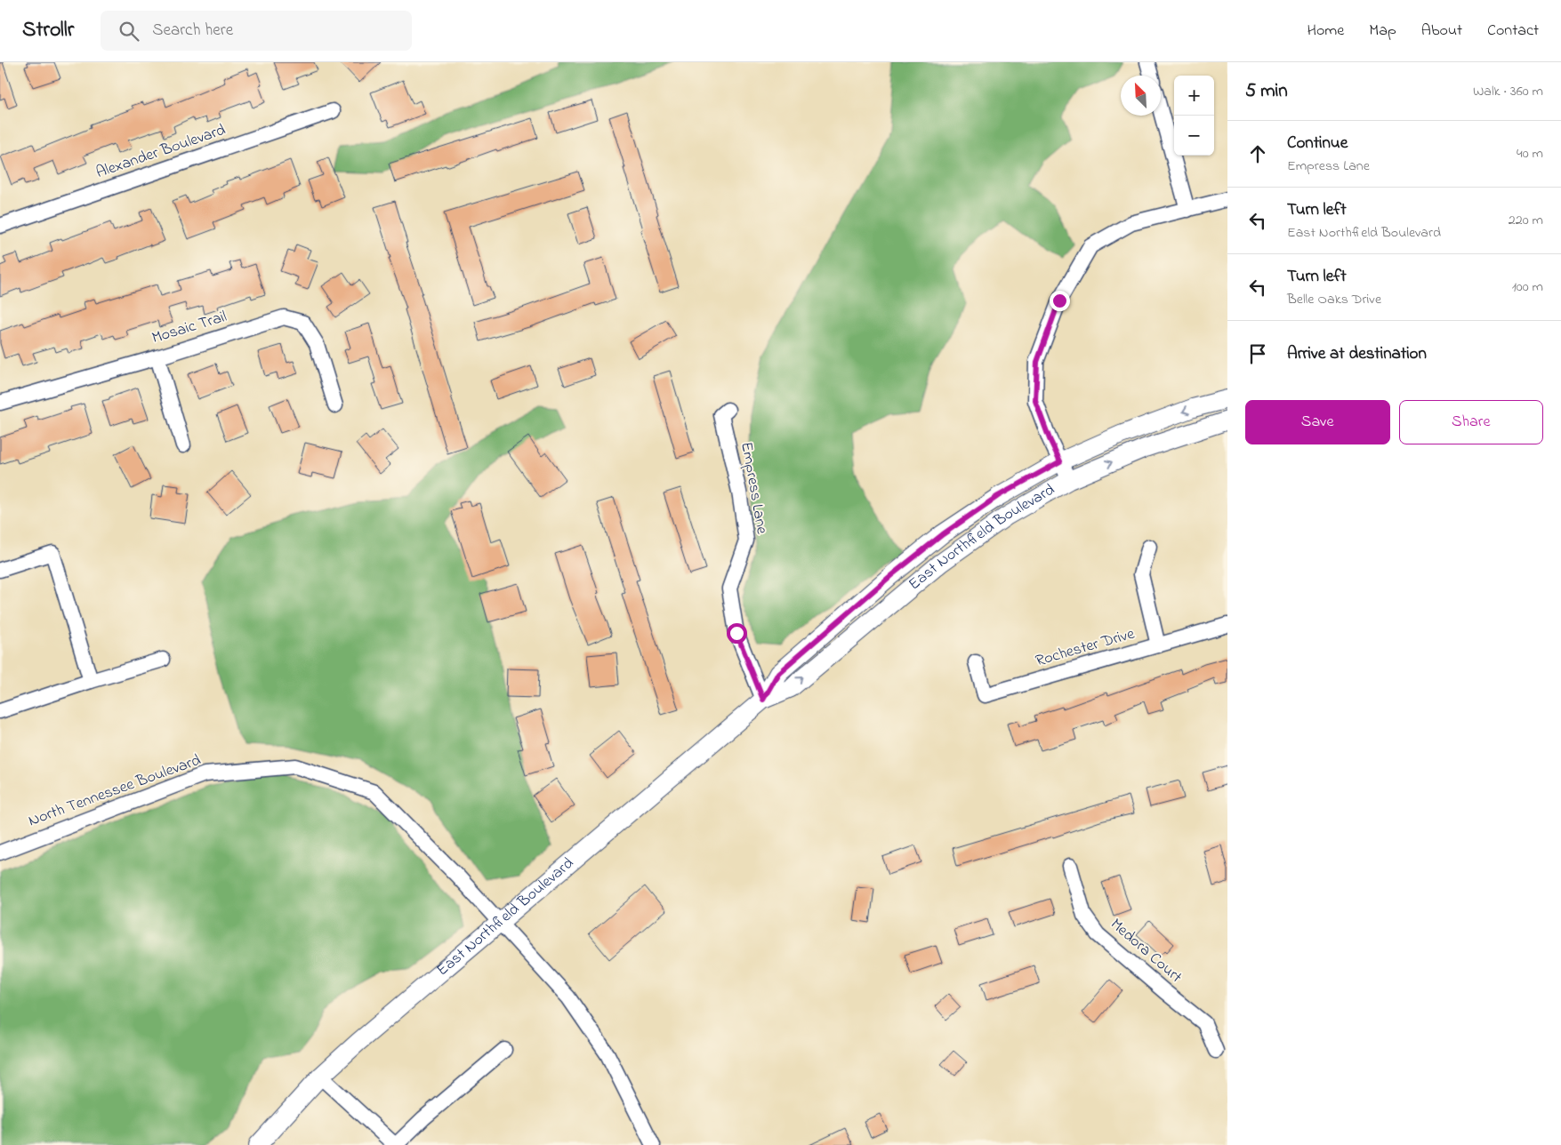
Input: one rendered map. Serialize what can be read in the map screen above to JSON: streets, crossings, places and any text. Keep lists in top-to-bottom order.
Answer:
{
  "streets": {
    "main road": ["East Northfield Boulevard"],
    "street": [
      "Alexander Boulevard",
      "Mosaic Trail",
      "Empress Lane",
      "Rochester Drive",
      "North Tennessee Boulevard",
      "Medora Court"
    ]
  },
  "crossings": [
    ["Empress Lane", "East Northfield Boulevard"],
    ["East Northfield Boulevard", "North Tennessee Boulevard"]
  ],
  "north": "top left",
  "page": {
    "header": "Strollr",
    "search": "Search here",
    "nav": [
      "Home",
      "Map",
      "About",
      "Contact"
    ],
    "heading": ["5 min", "Walk · 360 m"],
    "map_buttons": ["+", "−"],
    "list": [
      ["Continue", "Empress Lane", "40 m"],
      ["Turn left", "East Northfield Boulevard", "220 m"],
      ["Turn left", "Belle Oaks Drive", "100 m"],
      "Arrive at destination"
    ],
    "buttons": ["Save", "Share"]
  }
}
